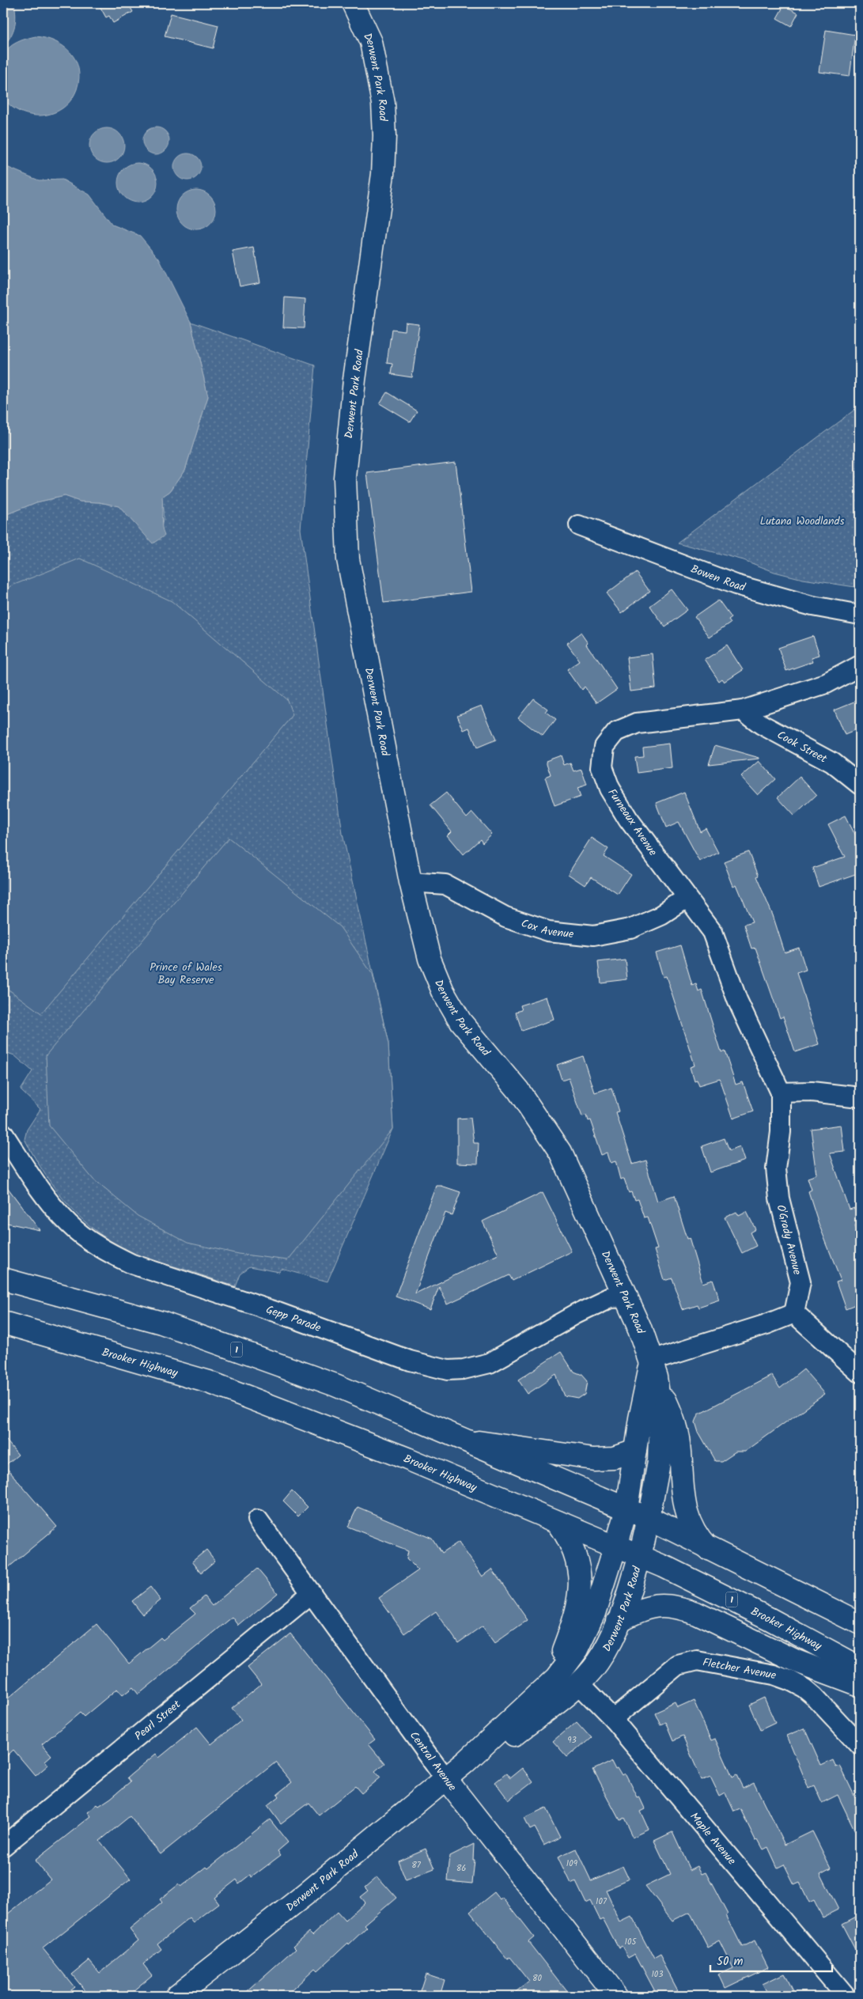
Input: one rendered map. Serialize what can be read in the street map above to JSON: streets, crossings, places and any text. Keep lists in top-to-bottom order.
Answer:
{
  "streets": {
    "main road": [
      "Derwent Park Road",
      "1",
      "Brooker Highway",
      "Central Avenue"
    ],
    "street": [
      "Bowen Road",
      "Cook Street",
      "Furneaux Avenue",
      "Cox Avenue",
      "O'Grady Avenue",
      "Gepp Parade",
      "Fletcher Avenue",
      "Pearl Street",
      "Maple Avenue"
    ]
  },
  "crossings": [
    ["Derwent Park Road", "Cox Avenue"],
    ["Derwent Park Road", "Gepp Parade"],
    ["Derwent Park Road", "1"],
    ["Derwent Park Road", "Brooker Highway"],
    ["Derwent Park Road", "Central Avenue"],
    ["Derwent Park Road", "Maple Avenue"],
    ["Cook Street", "Furneaux Avenue"],
    ["Furneaux Avenue", "Cox Avenue"],
    ["Furneaux Avenue", "O'Grady Avenue"],
    ["Fletcher Avenue", "Maple Avenue"],
    ["Pearl Street", "Central Avenue"]
  ],
  "parks": ["Lutana Woodlands", "Prince of Wales Bay Reserve"],
  "house_numbers": [
    "93",
    "109",
    "87",
    "86",
    "107",
    "105",
    "103",
    "80"
  ],
  "scale_bar": "50 m"
}
